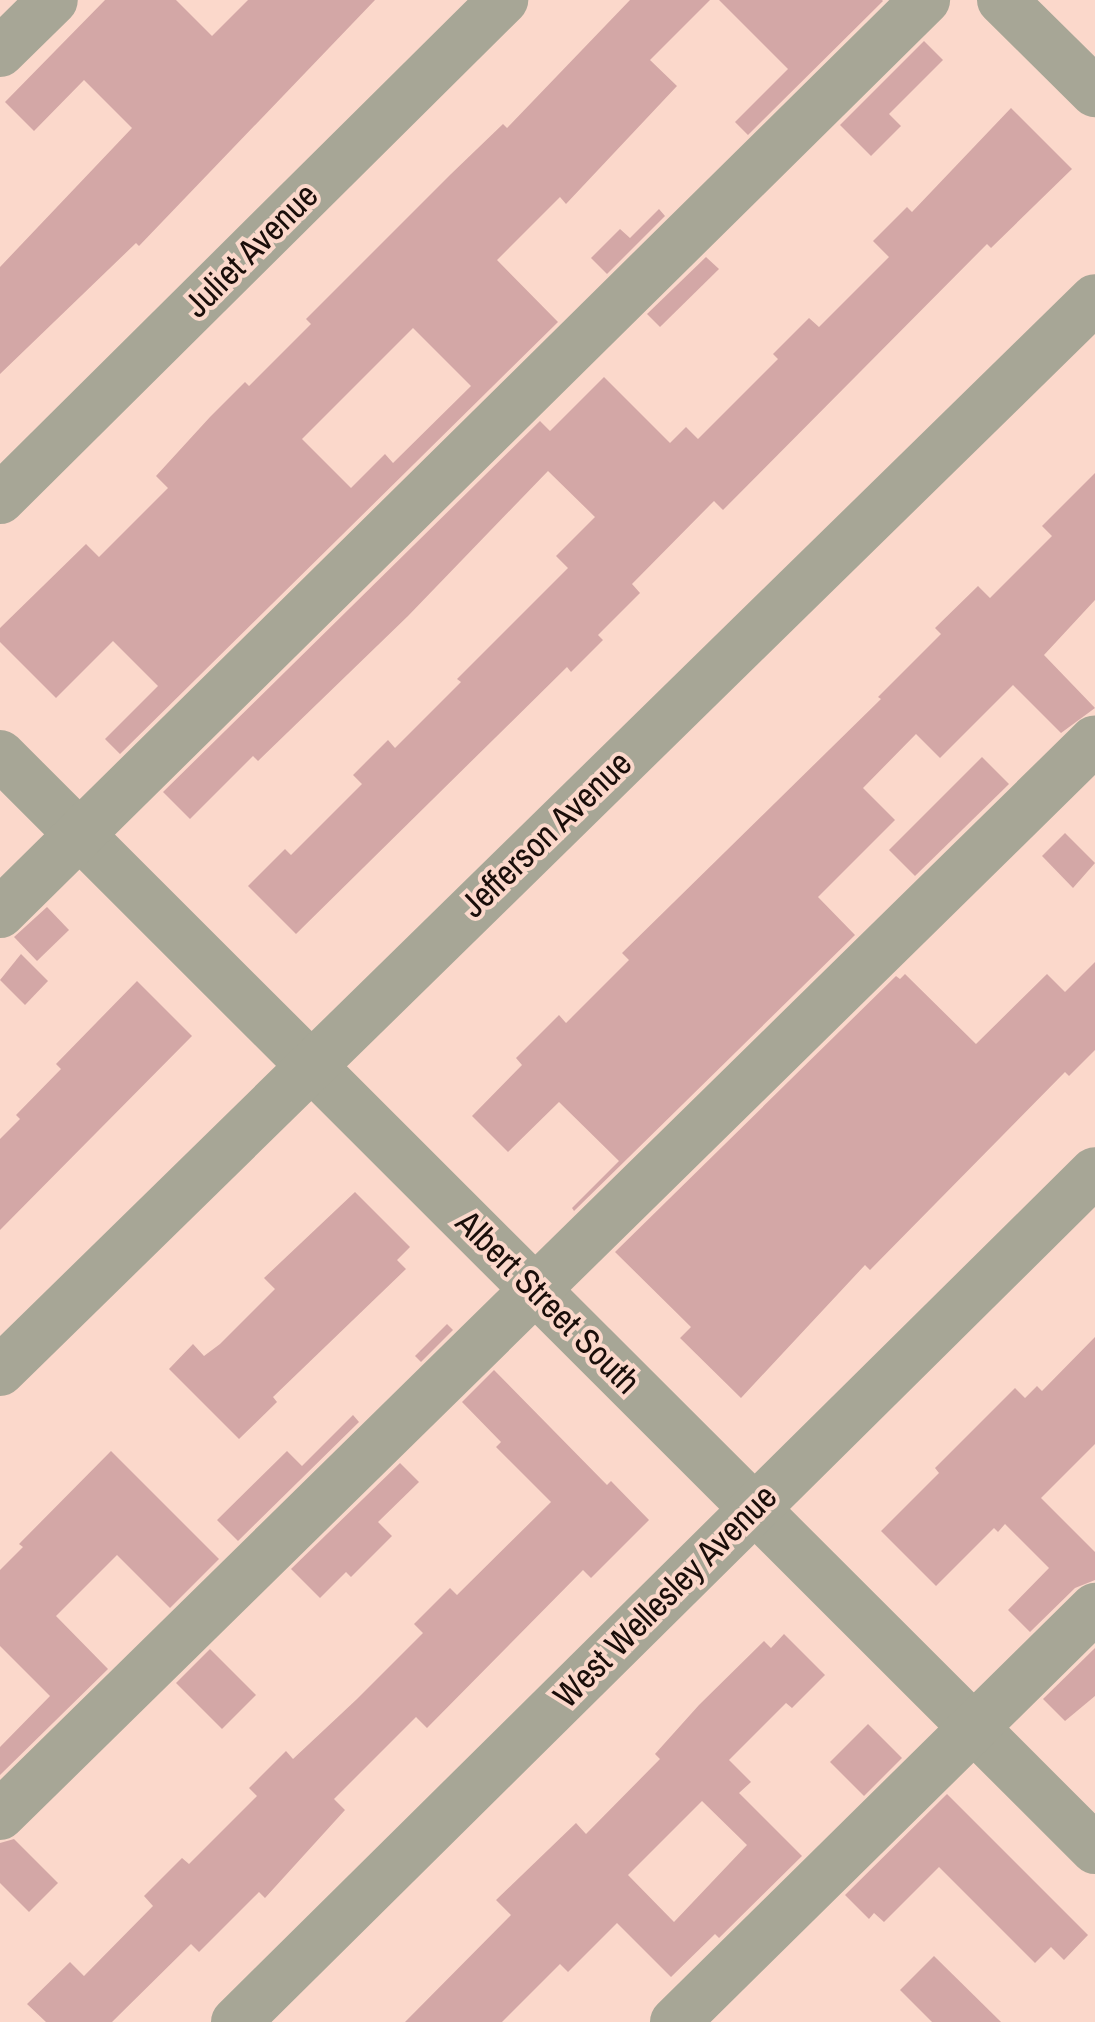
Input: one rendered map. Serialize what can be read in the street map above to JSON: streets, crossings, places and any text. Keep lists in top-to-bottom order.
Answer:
{
  "streets": {
    "street": [
      "Juliet Avenue",
      "Jefferson Avenue",
      "Albert Street South",
      "West Wellesley Avenue"
    ]
  },
  "crossings": [
    ["Jefferson Avenue", "Albert Street South"],
    ["Albert Street South", "West Wellesley Avenue"]
  ]
}
